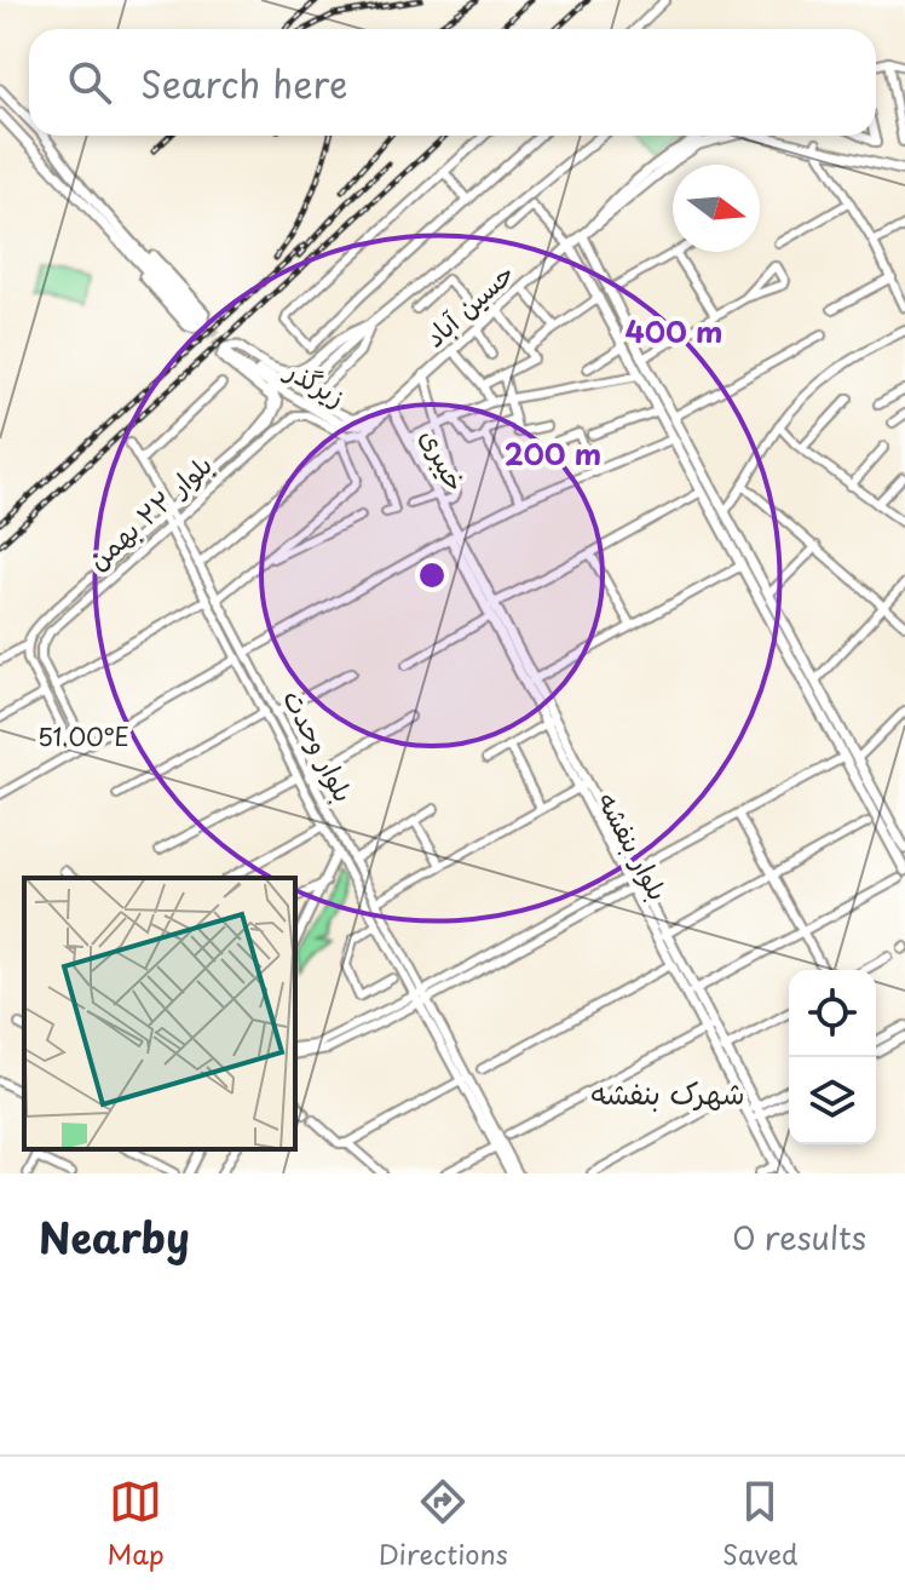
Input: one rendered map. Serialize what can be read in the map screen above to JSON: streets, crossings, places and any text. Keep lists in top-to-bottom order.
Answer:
{
  "streets": {
    "main road": [
      "حسین آباد",
      "زیرگذر",
      "خیبری",
      "بلوار بنفشه"
    ],
    "street": ["بلوار ۲۲ بهمن", "بلوار وحدت"]
  },
  "crossings": [
    ["حسین آباد", "زیرگذر"],
    ["حسین آباد", "خیبری"],
    ["زیرگذر", "خیبری"],
    ["زیرگذر", "بلوار ۲۲ بهمن"],
    ["خیبری", "بلوار بنفشه"],
    ["بلوار ۲۲ بهمن", "بلوار وحدت"]
  ],
  "districts": ["شهرک بنفشه"],
  "north": "right",
  "page": {
    "search": "Search here",
    "heading": ["Nearby", "0 results"],
    "nav": ["Map", "Directions", "Saved"]
  },
  "coordinates": ["51.00°E"],
  "rings": ["400 m", "200 m"]
}
